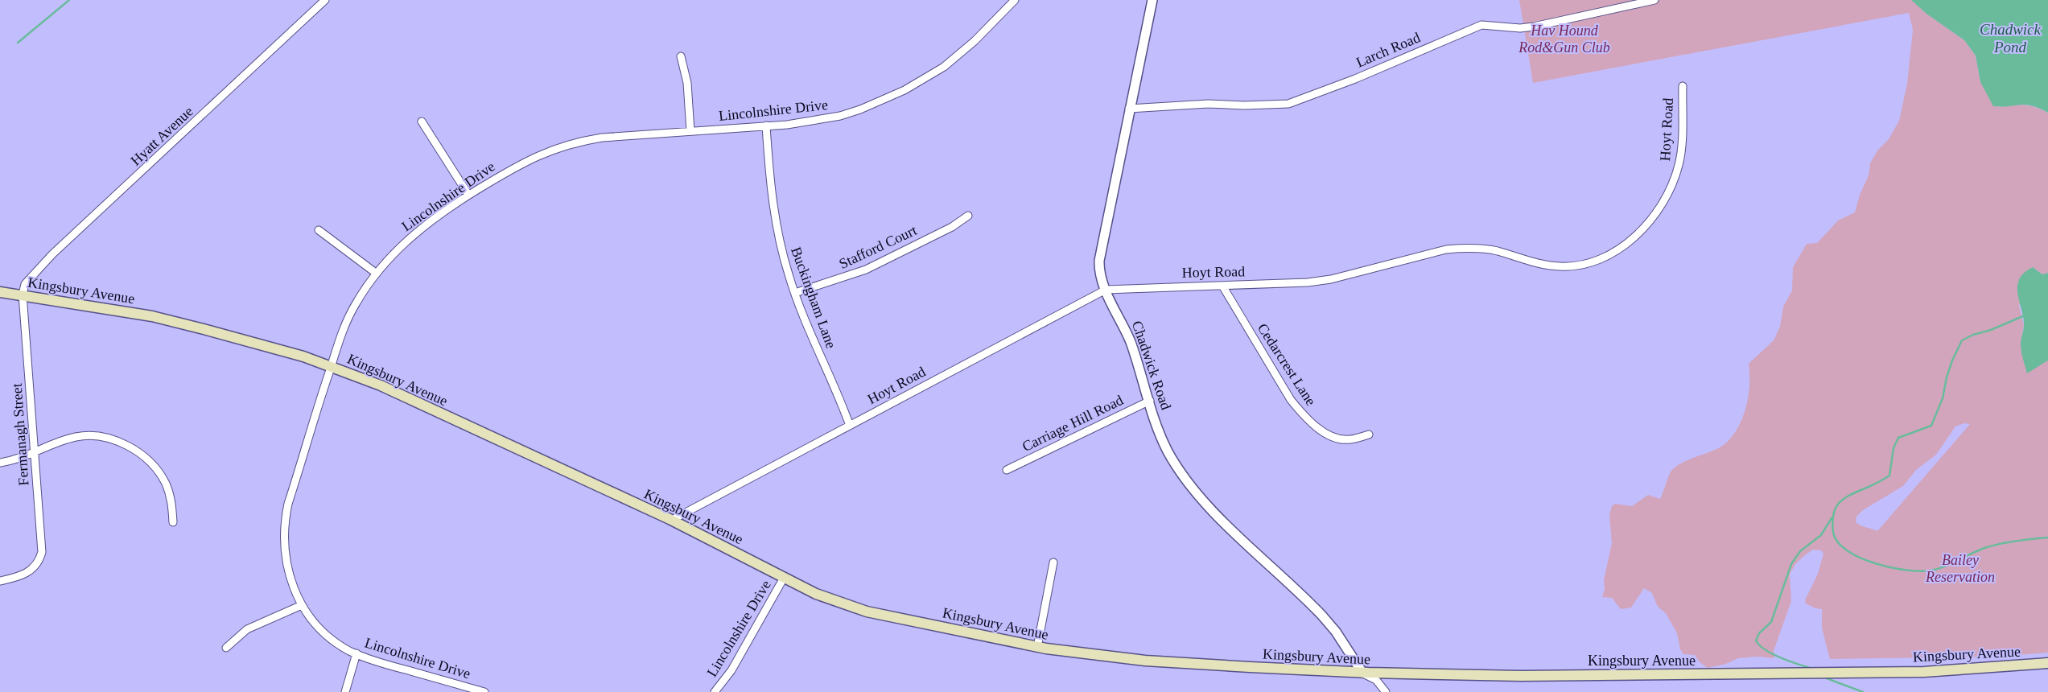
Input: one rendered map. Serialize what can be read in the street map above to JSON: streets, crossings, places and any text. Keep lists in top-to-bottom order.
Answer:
{
  "streets": {
    "main road": ["Kingsbury Avenue"],
    "street": [
      "Larch Road",
      "Lincolnshire Drive",
      "Hoyt Road",
      "Hyatt Avenue",
      "Stafford Court",
      "Buckingham Lane",
      "Cedarcrest Lane",
      "Chadwick Road",
      "Carriage Hill Road",
      "Fermanagh Street"
    ]
  },
  "crossings": [
    ["Larch Road", "Chadwick Road"],
    ["Lincolnshire Drive", "Kingsbury Avenue"],
    ["Lincolnshire Drive", "Buckingham Lane"],
    ["Hoyt Road", "Kingsbury Avenue"],
    ["Hoyt Road", "Buckingham Lane"],
    ["Hoyt Road", "Cedarcrest Lane"],
    ["Hoyt Road", "Chadwick Road"],
    ["Hyatt Avenue", "Kingsbury Avenue"],
    ["Hyatt Avenue", "Fermanagh Street"],
    ["Stafford Court", "Buckingham Lane"],
    ["Kingsbury Avenue", "Chadwick Road"],
    ["Kingsbury Avenue", "Fermanagh Street"],
    ["Chadwick Road", "Carriage Hill Road"]
  ],
  "water": ["Chadwick Pond"],
  "parks": ["Hav Hound Rod&Gun Club", "Bailey Reservation"]
}
